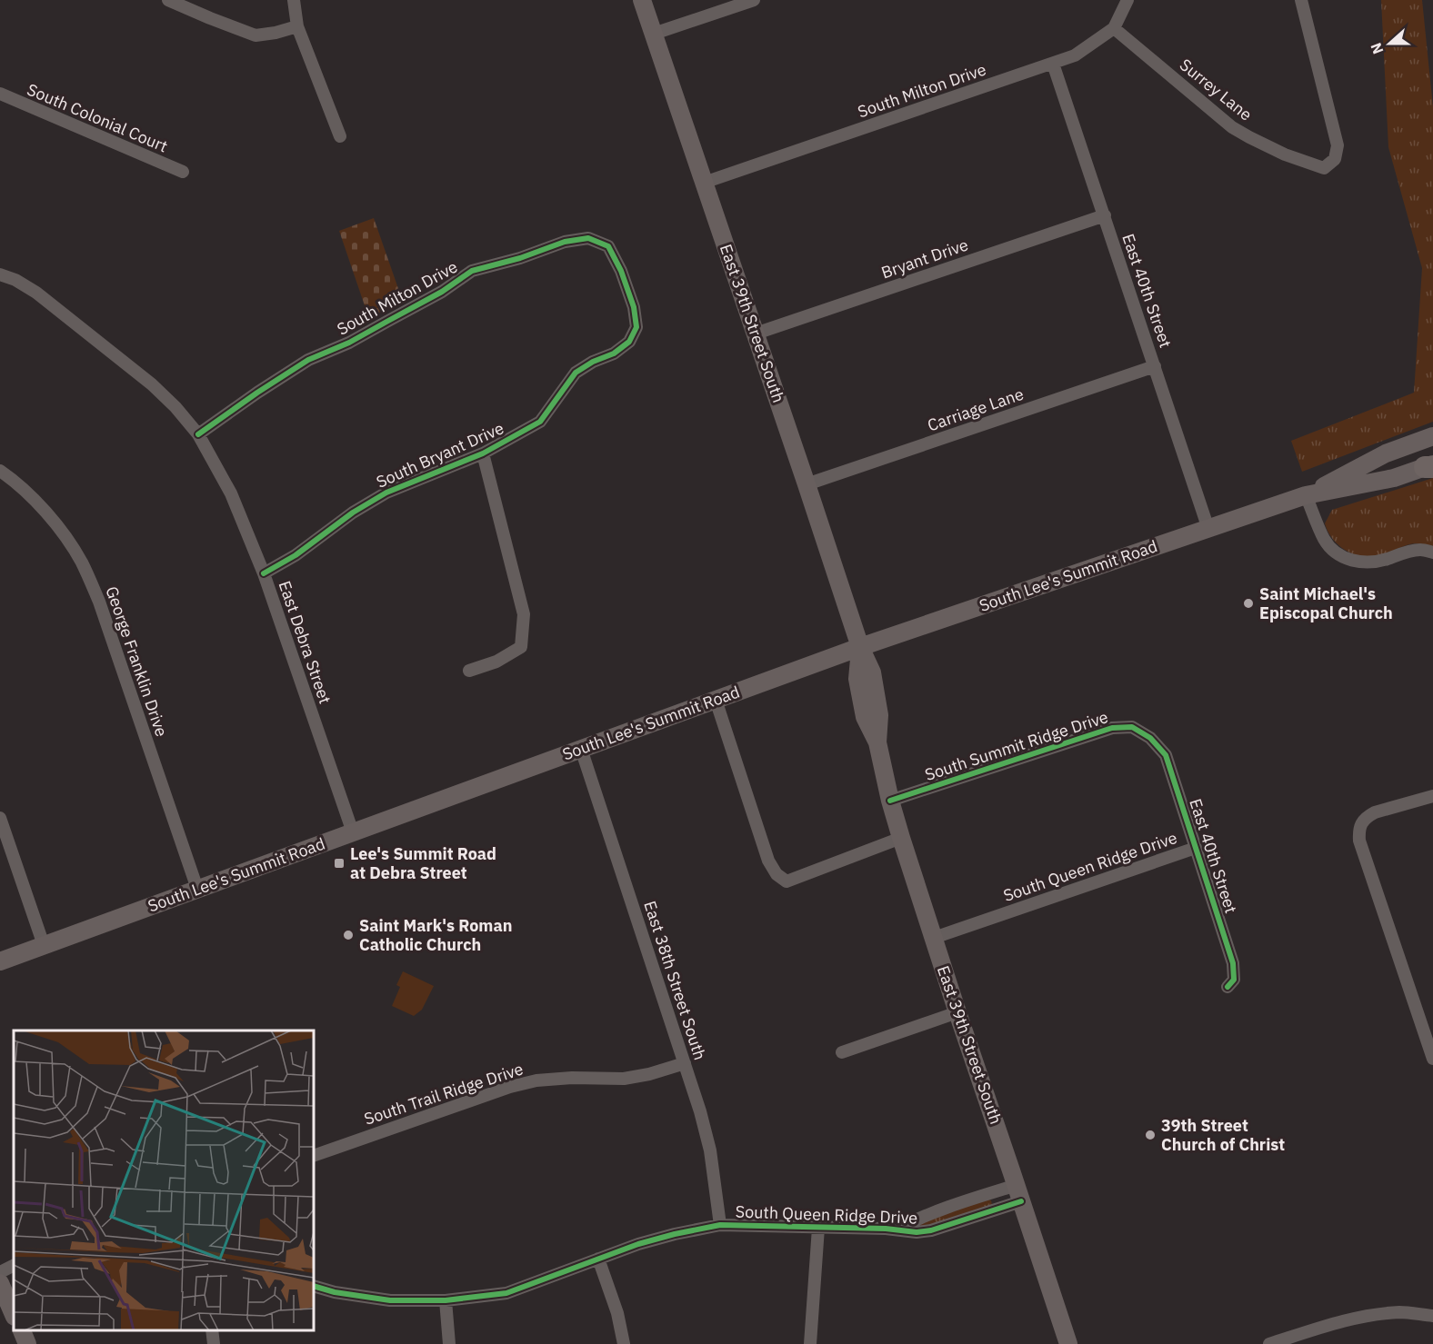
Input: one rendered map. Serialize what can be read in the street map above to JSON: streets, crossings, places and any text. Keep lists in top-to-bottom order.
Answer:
{
  "streets": {
    "main road": ["East 39th Street South", "South Lee's Summit Road"],
    "street": [
      "Surrey Lane",
      "South Milton Drive",
      "South Colonial Court",
      "Bryant Drive",
      "East 40th Street",
      "Carriage Lane",
      "South Bryant Drive",
      "East Debra Street",
      "George Franklin Drive",
      "South Summit Ridge Drive",
      "South Queen Ridge Drive",
      "East 38th Street South",
      "South Trail Ridge Drive"
    ]
  },
  "crossings": [
    ["Surrey Lane", "South Milton Drive"],
    ["South Milton Drive", "East 40th Street"],
    ["South Milton Drive", "East 39th Street South"],
    ["South Milton Drive", "South Bryant Drive"],
    ["South Milton Drive", "East Debra Street"],
    ["Bryant Drive", "East 40th Street"],
    ["Bryant Drive", "East 39th Street South"],
    ["East 40th Street", "Carriage Lane"],
    ["East 40th Street", "South Lee's Summit Road"],
    ["East 40th Street", "South Summit Ridge Drive"],
    ["East 40th Street", "South Queen Ridge Drive"],
    ["East 39th Street South", "Carriage Lane"],
    ["East 39th Street South", "South Lee's Summit Road"],
    ["East 39th Street South", "South Summit Ridge Drive"],
    ["East 39th Street South", "South Queen Ridge Drive"],
    ["South Bryant Drive", "East Debra Street"],
    ["South Lee's Summit Road", "East Debra Street"],
    ["South Lee's Summit Road", "George Franklin Drive"],
    ["South Lee's Summit Road", "East 38th Street South"],
    ["South Queen Ridge Drive", "East 38th Street South"],
    ["East 38th Street South", "South Trail Ridge Drive"]
  ],
  "places": {
    "other": ["Saint Michael's Episcopal Church", "Saint Mark's Roman Catholic Church", "39th Street Church of Christ"],
    "transit": ["Lee's Summit Road at Debra Street"]
  },
  "north": "left"
}
